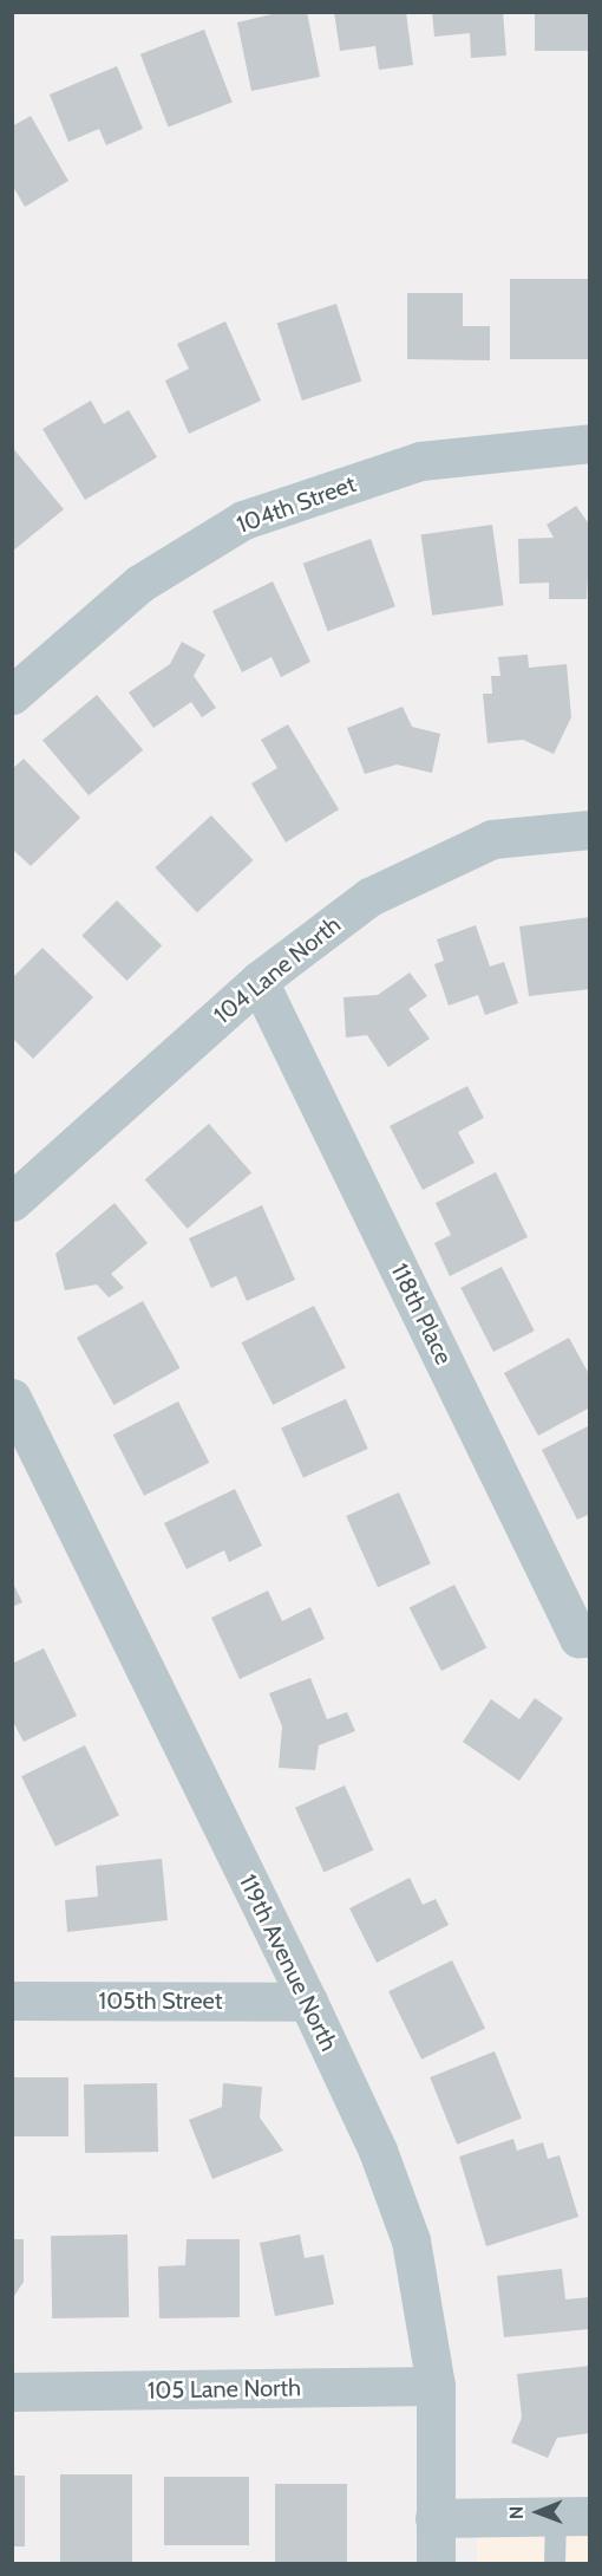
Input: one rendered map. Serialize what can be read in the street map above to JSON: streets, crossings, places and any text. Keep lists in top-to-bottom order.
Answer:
{
  "streets": {
    "street": [
      "104th Street",
      "104 Lane North",
      "118th Place",
      "119th Avenue North",
      "105th Street",
      "105 Lane North"
    ]
  },
  "crossings": [
    ["104 Lane North", "118th Place"],
    ["119th Avenue North", "105th Street"],
    ["119th Avenue North", "105 Lane North"]
  ],
  "north": "left"
}
